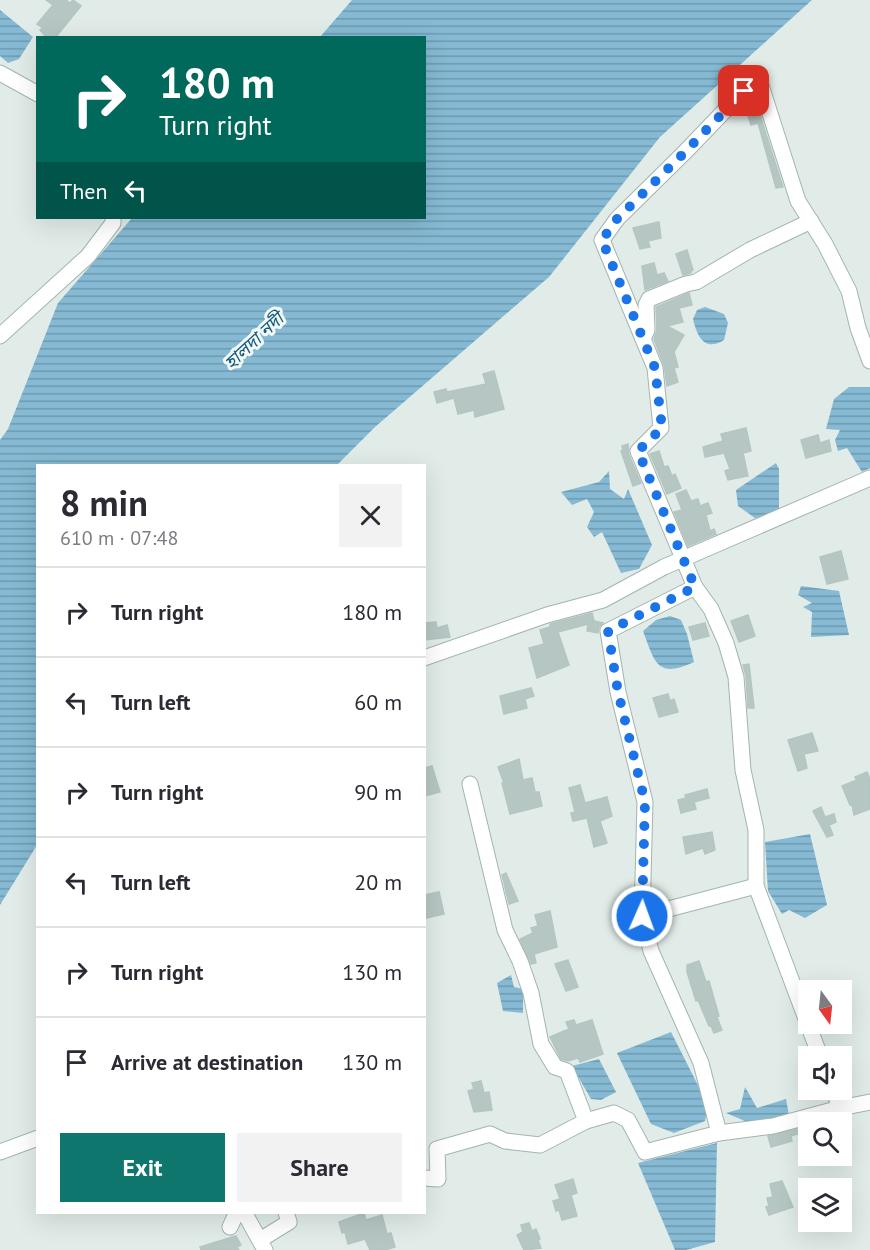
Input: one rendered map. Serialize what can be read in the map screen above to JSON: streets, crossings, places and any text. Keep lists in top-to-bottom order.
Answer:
{
  "water": ["হালদা নদী"],
  "north": "bottom",
  "page": {
    "turn": ["180 m", "Turn right"],
    "then": "Then",
    "heading": ["8 min", "610 m · 07:48"],
    "list": [
      {
        "name": "Turn right",
        "value": "180 m"
      },
      {
        "name": "Turn left",
        "value": "60 m"
      },
      {
        "name": "Turn right",
        "value": "90 m"
      },
      {
        "name": "Turn left",
        "value": "20 m"
      },
      {
        "name": "Turn right",
        "value": "130 m"
      },
      {
        "name": "Arrive at destination",
        "value": "130 m"
      }
    ],
    "buttons": ["Exit", "Share"]
  }
}
